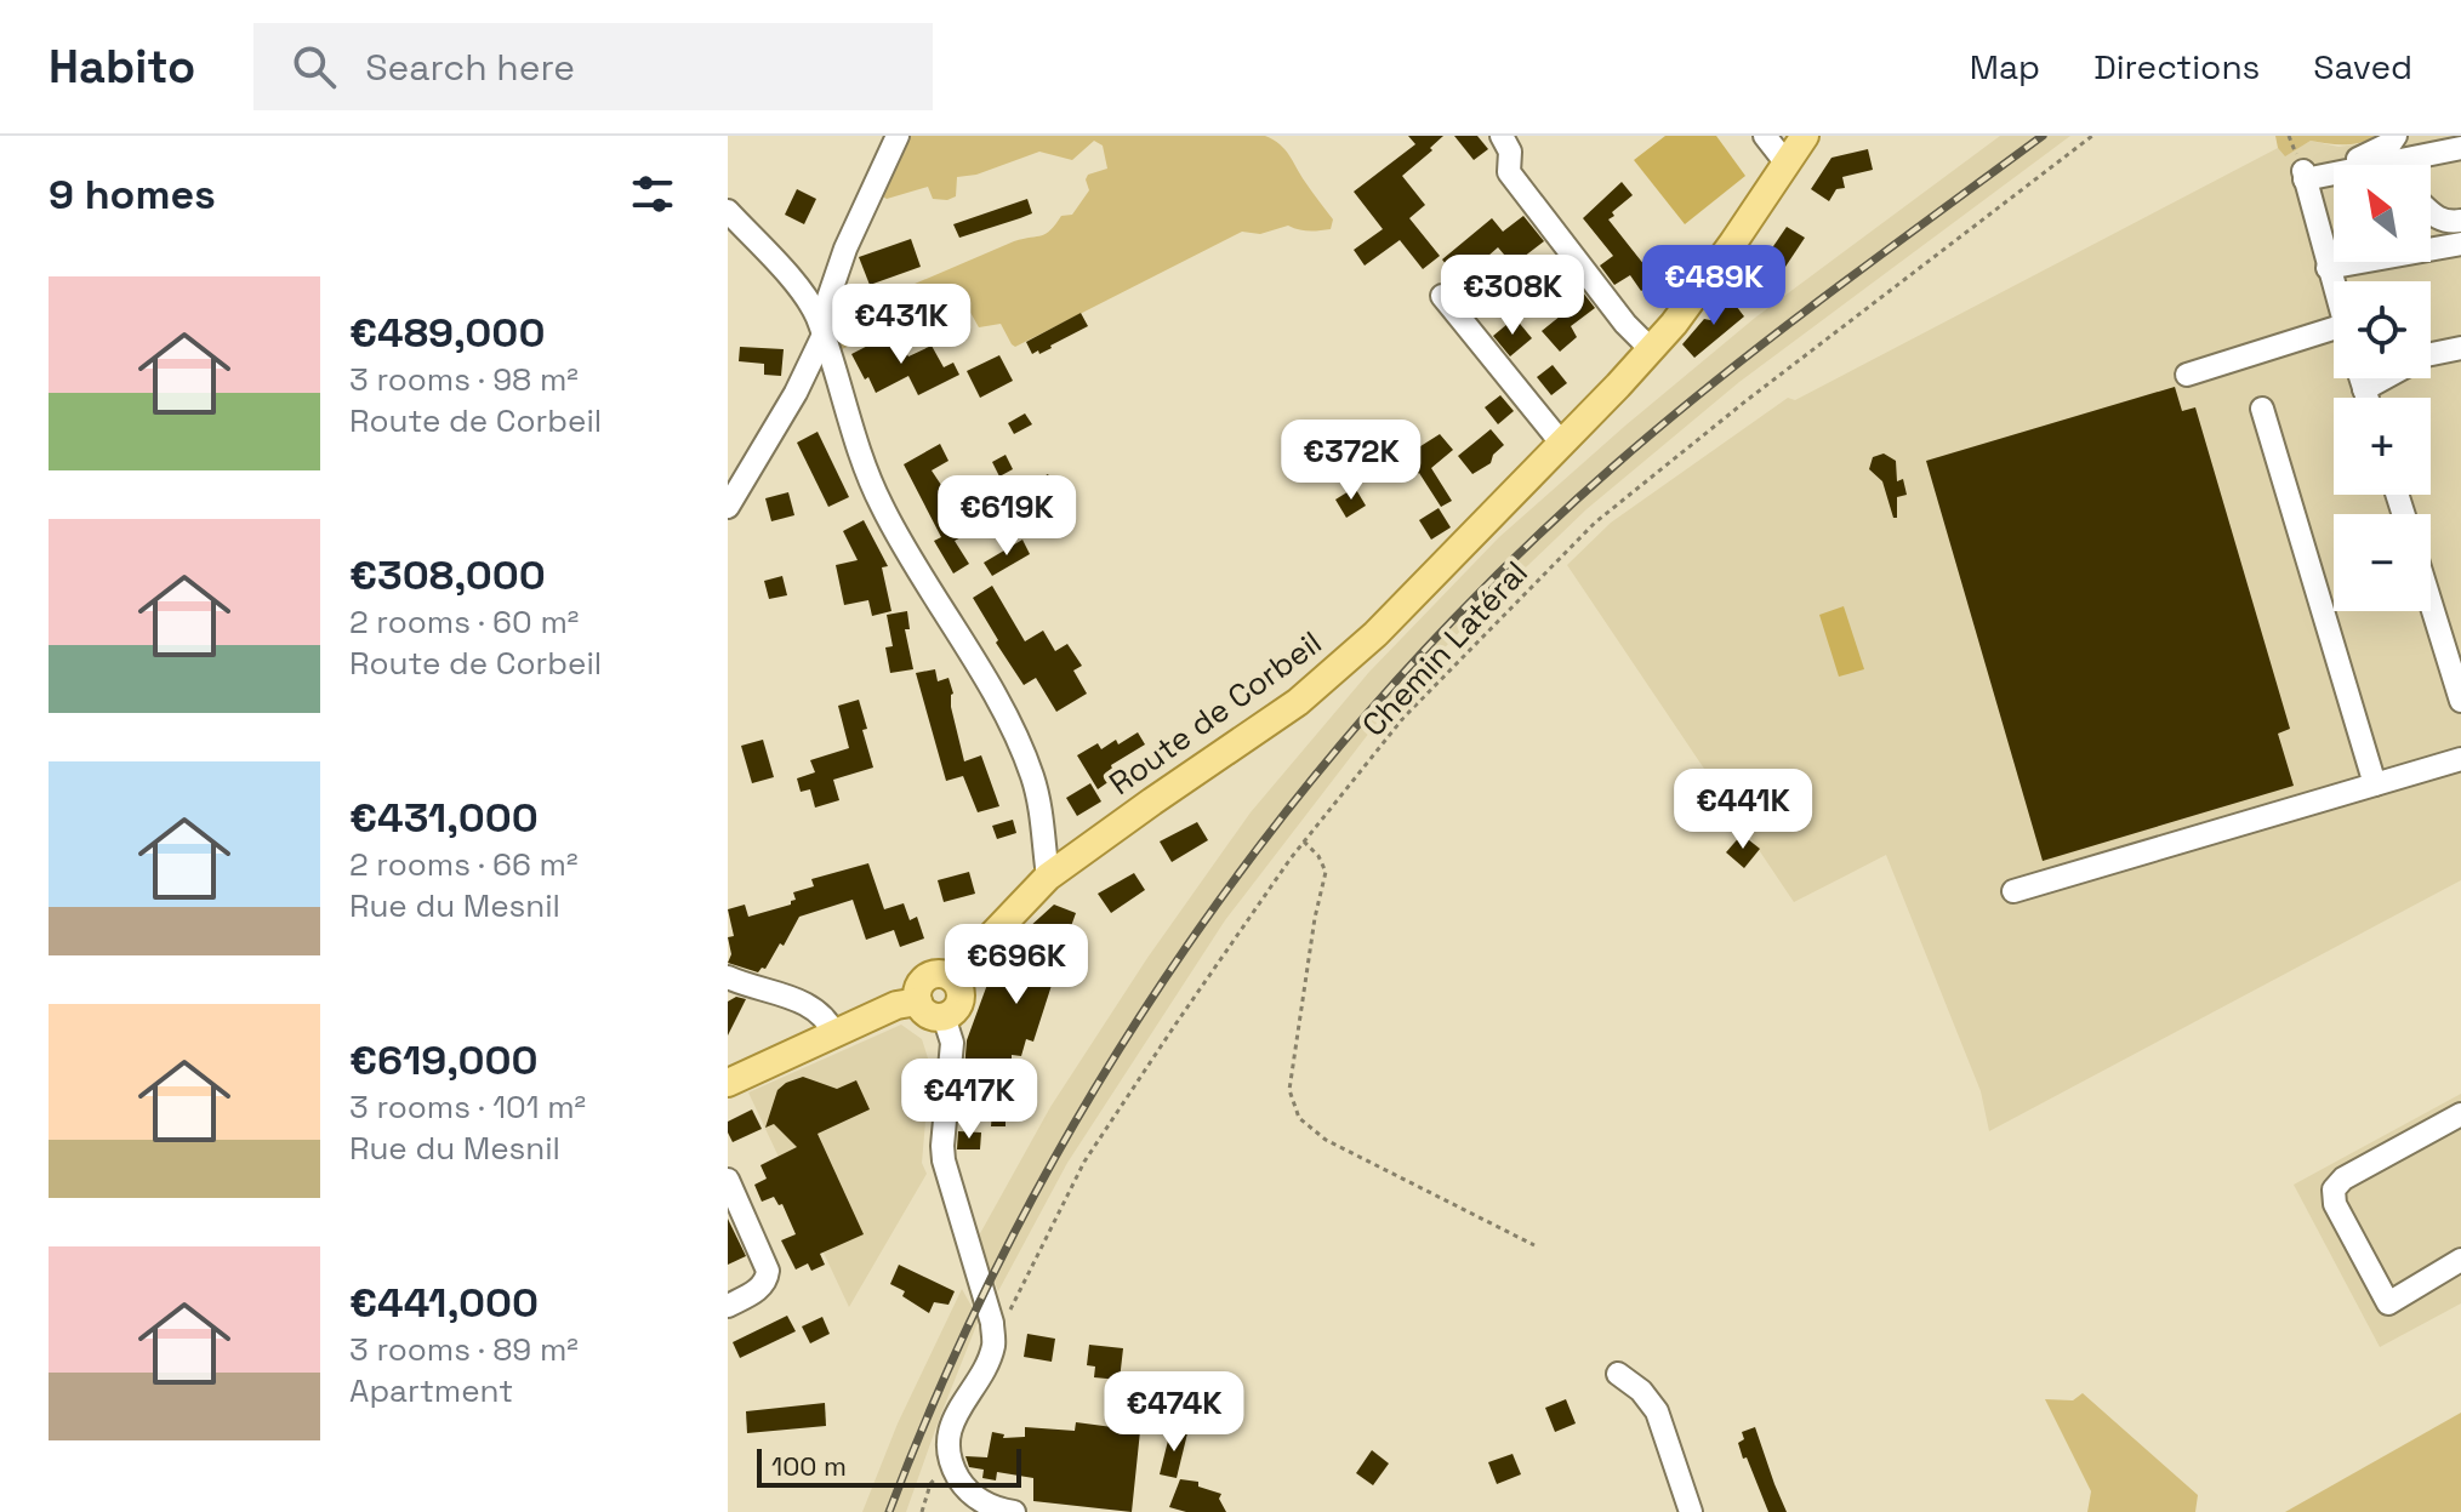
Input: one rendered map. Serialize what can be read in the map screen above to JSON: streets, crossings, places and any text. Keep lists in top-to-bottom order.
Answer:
{
  "streets": {
    "main road": ["Route de Corbeil"],
    "path": ["Chemin Latéral"]
  },
  "scale_bar": "100 m",
  "north": "top left",
  "page": {
    "header": "Habito",
    "search": "Search here",
    "nav": ["Map", "Directions", "Saved"],
    "heading": "9 homes",
    "map_buttons": ["+", "−"],
    "price": [
      "€489K",
      "€308K",
      "€431K",
      "€372K",
      "€619K",
      "€441K",
      "€696K",
      "€417K",
      "€474K"
    ],
    "list": [
      {
        "name": "€489,000",
        "note": "3 rooms · 98 m² · Route de Corbeil"
      },
      {
        "name": "€308,000",
        "note": "2 rooms · 60 m² · Route de Corbeil"
      },
      {
        "name": "€431,000",
        "note": "2 rooms · 66 m² · Rue du Mesnil"
      },
      {
        "name": "€619,000",
        "note": "3 rooms · 101 m² · Rue du Mesnil"
      },
      {
        "name": "€441,000",
        "note": "3 rooms · 89 m² · Apartment"
      }
    ],
    "scale": "100 m"
  }
}
